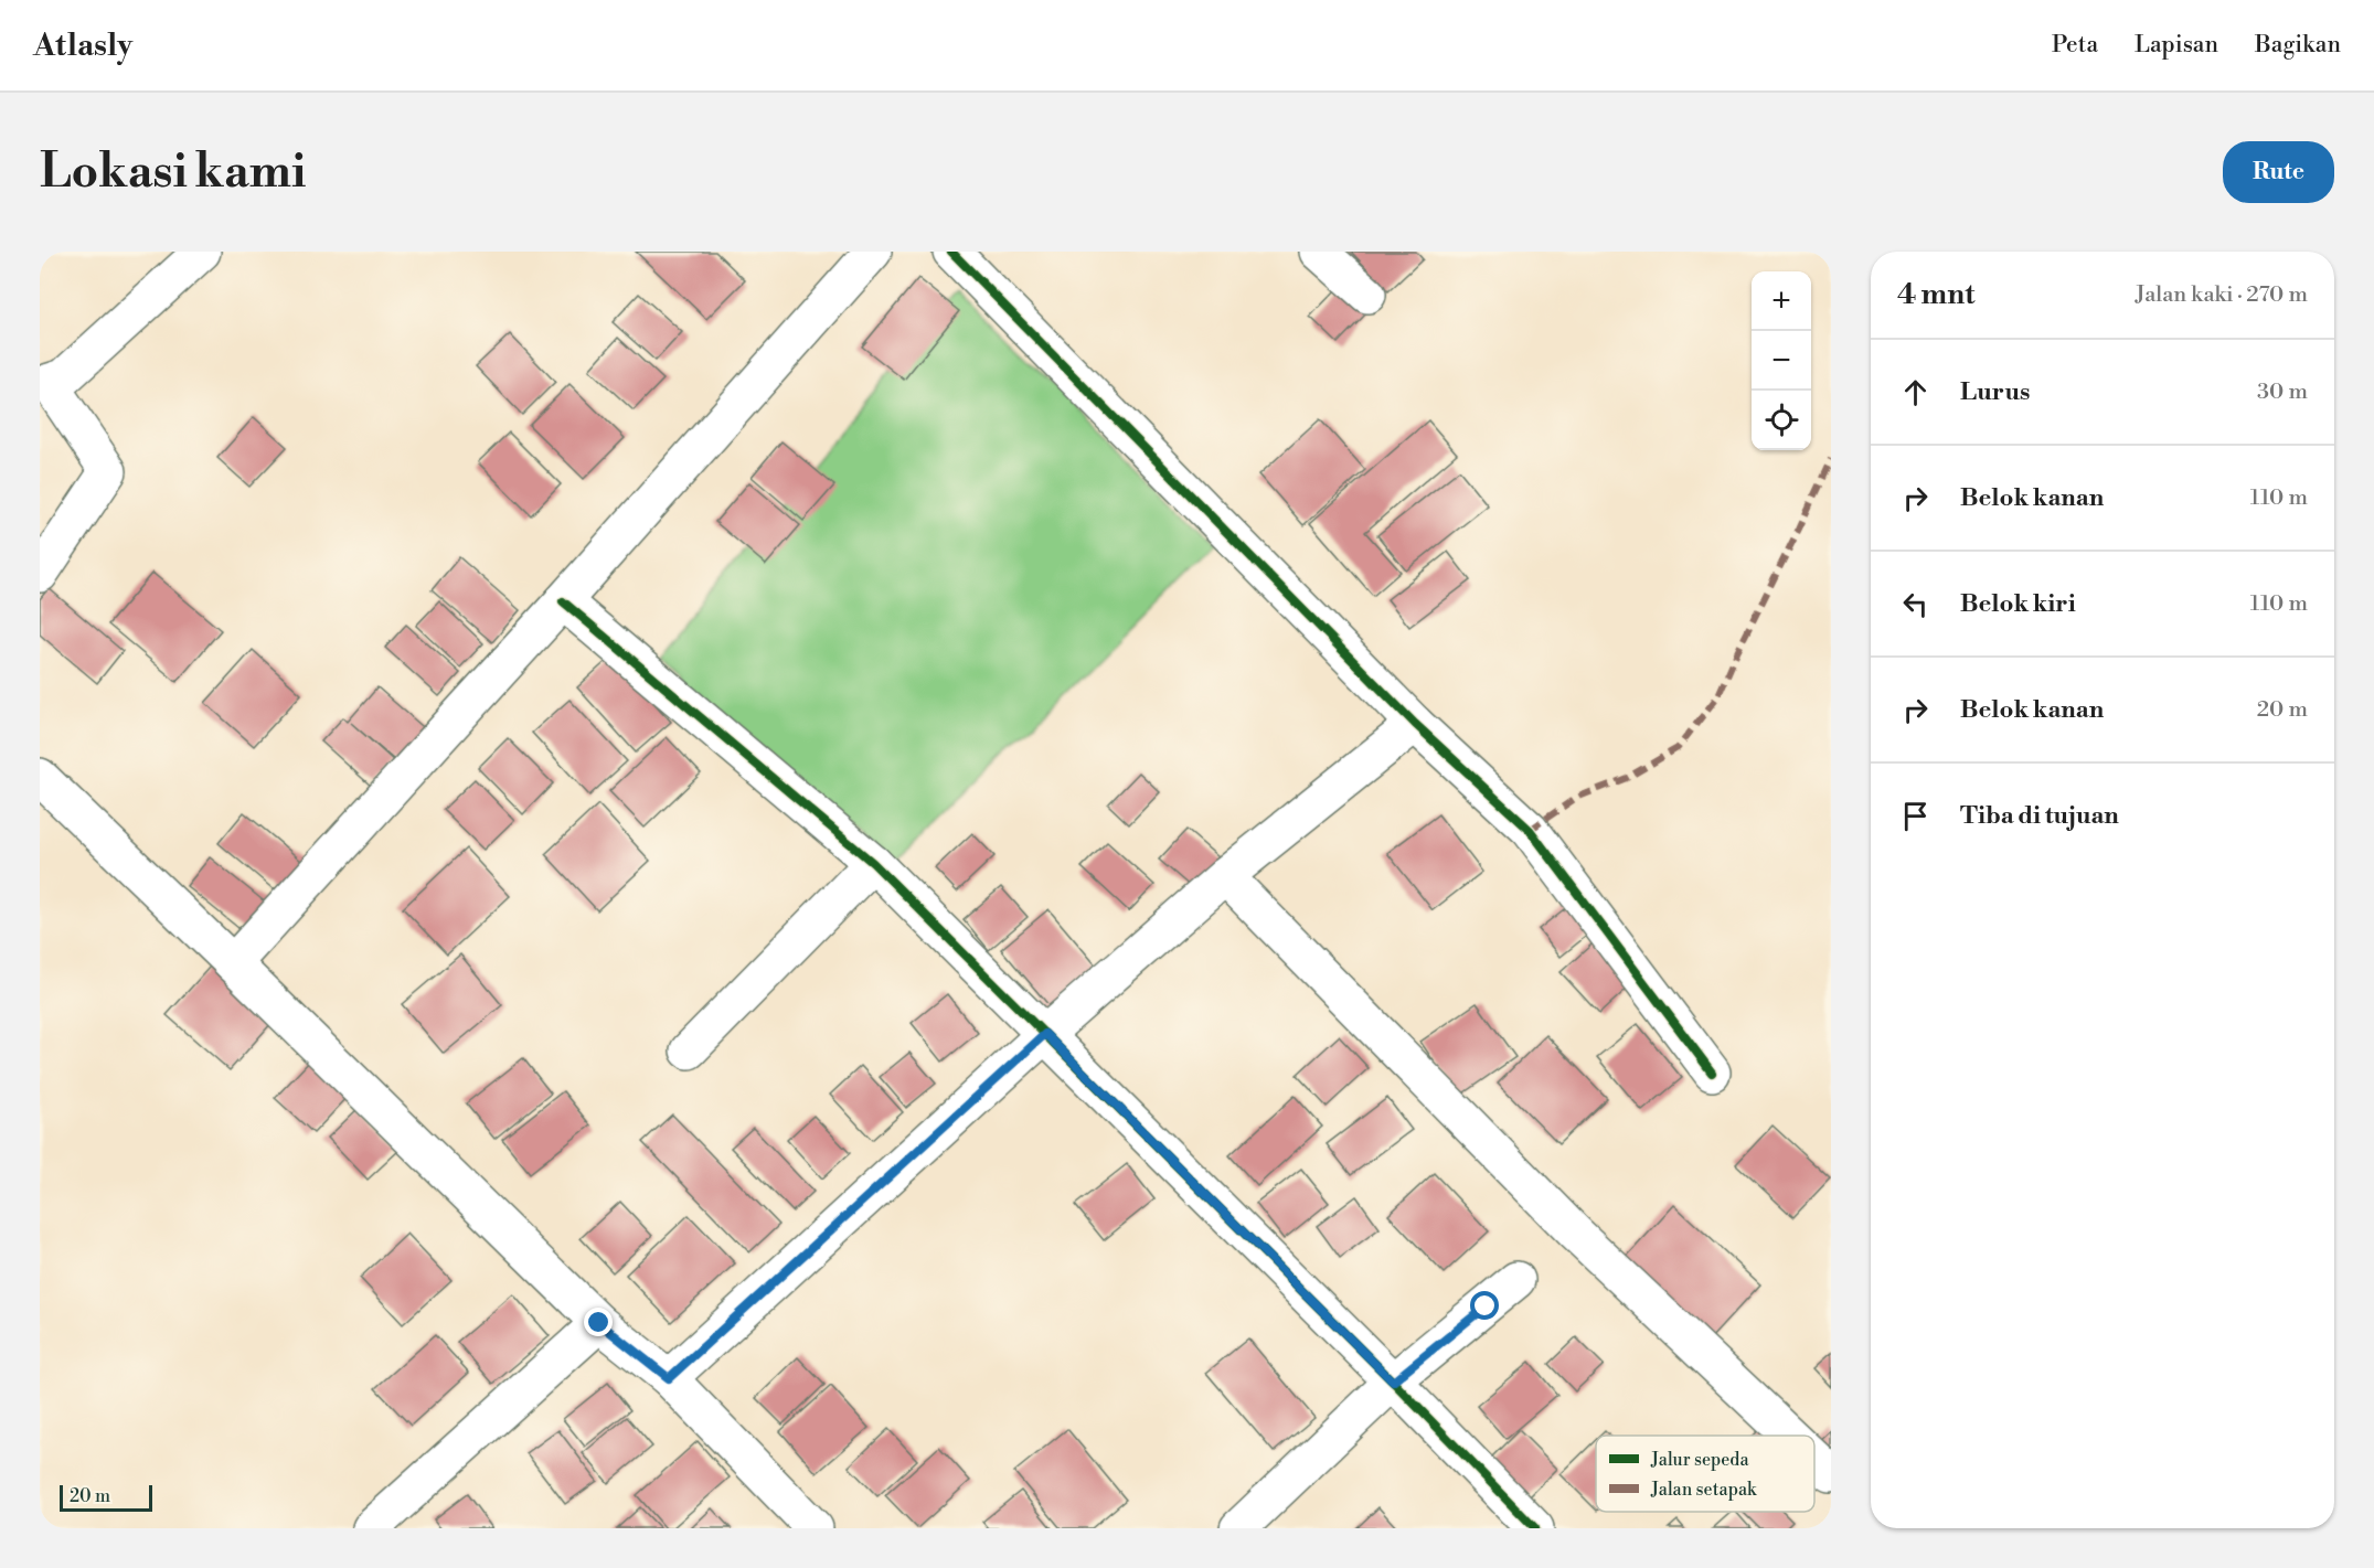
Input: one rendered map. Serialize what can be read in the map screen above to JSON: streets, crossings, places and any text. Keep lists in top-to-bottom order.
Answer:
{
  "legend": ["Jalur sepeda", "Jalan setapak"],
  "scale_bar": "20 m",
  "page": {
    "header": "Atlasly",
    "nav": ["Peta", "Lapisan", "Bagikan"],
    "buttons": "Rute",
    "title": "Lokasi kami",
    "heading": ["4 mnt", "Jalan kaki · 270 m"],
    "map_buttons": ["+", "−"],
    "list": [
      ["Lurus", "30 m"],
      ["Belok kanan", "110 m"],
      ["Belok kiri", "110 m"],
      ["Belok kanan", "20 m"],
      "Tiba di tujuan"
    ],
    "scale": "20 m"
  }
}
